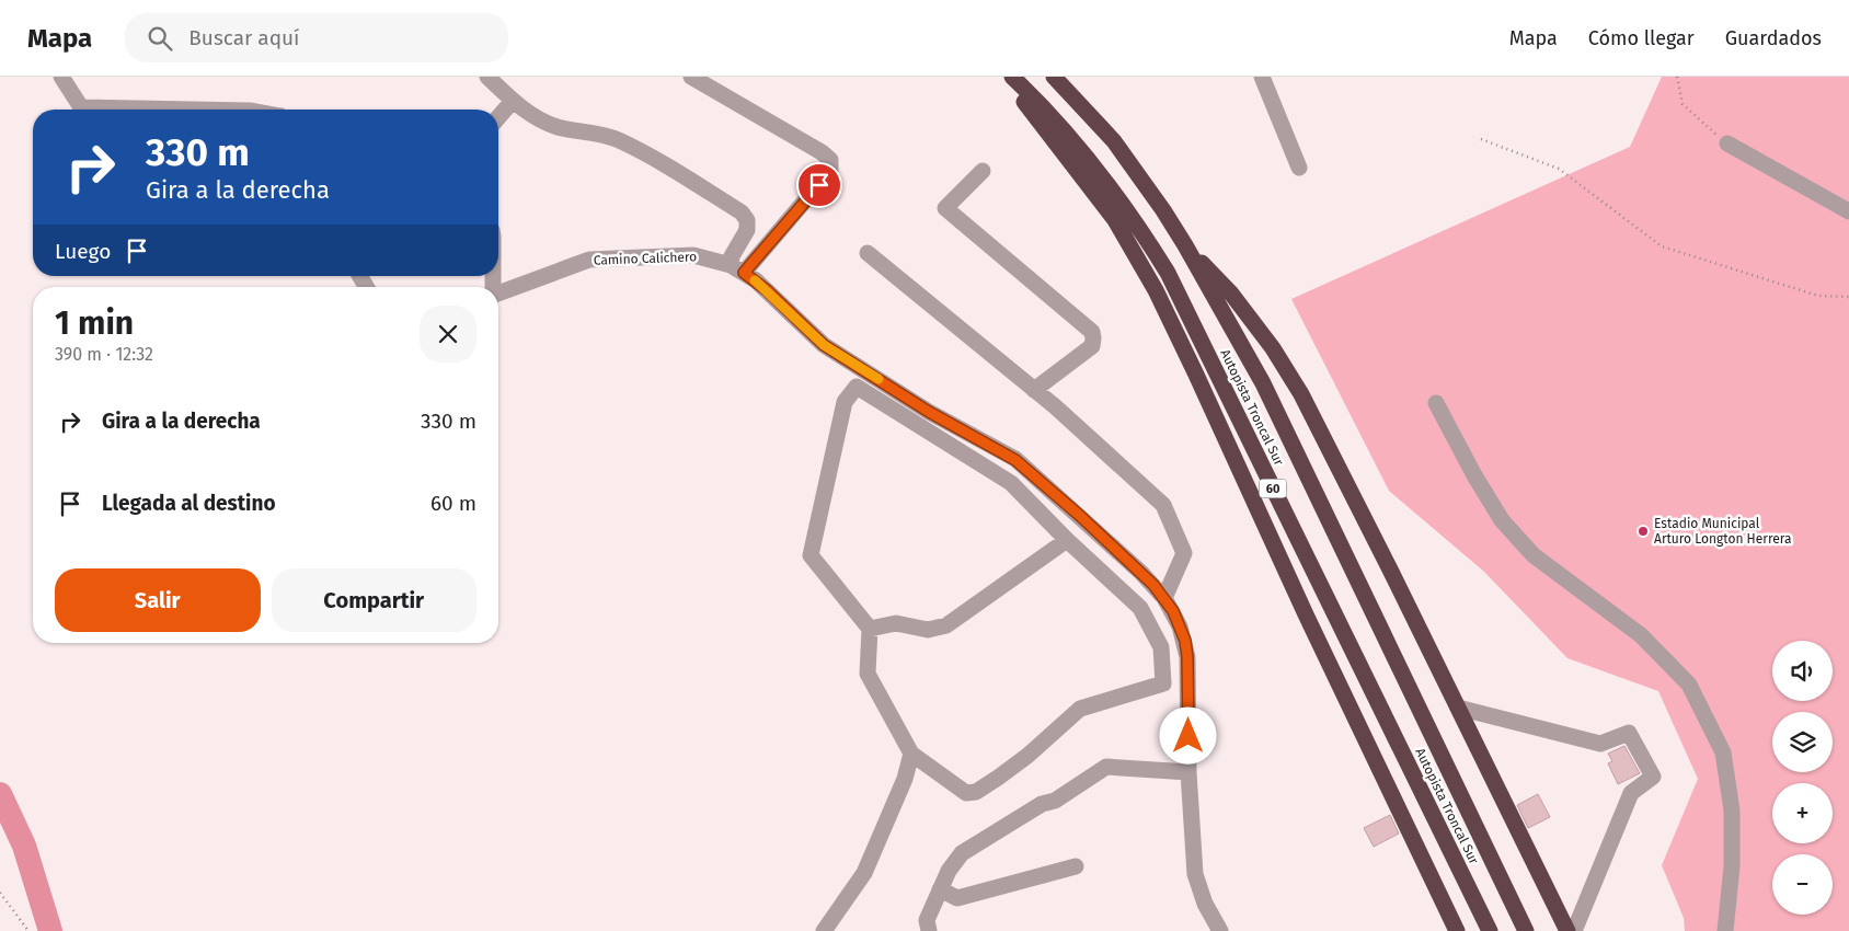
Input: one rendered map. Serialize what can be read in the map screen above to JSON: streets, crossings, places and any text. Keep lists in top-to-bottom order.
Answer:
{
  "streets": {
    "highway": ["Autopista Troncal Sur", "60"],
    "street": ["Camino Calichero"]
  },
  "places": ["Estadio Municipal Arturo Longton Herrera"],
  "page": {
    "header": "Mapa",
    "search": "Buscar aquí",
    "nav": ["Mapa", "Cómo llegar", "Guardados"],
    "turn": ["330 m", "Gira a la derecha"],
    "then": "Luego",
    "heading": ["1 min", "390 m · 12:32"],
    "list": [
      {
        "name": "Gira a la derecha",
        "value": "330 m"
      },
      {
        "name": "Llegada al destino",
        "value": "60 m"
      }
    ],
    "buttons": ["Salir", "Compartir"],
    "map_buttons": ["+", "−"]
  }
}
